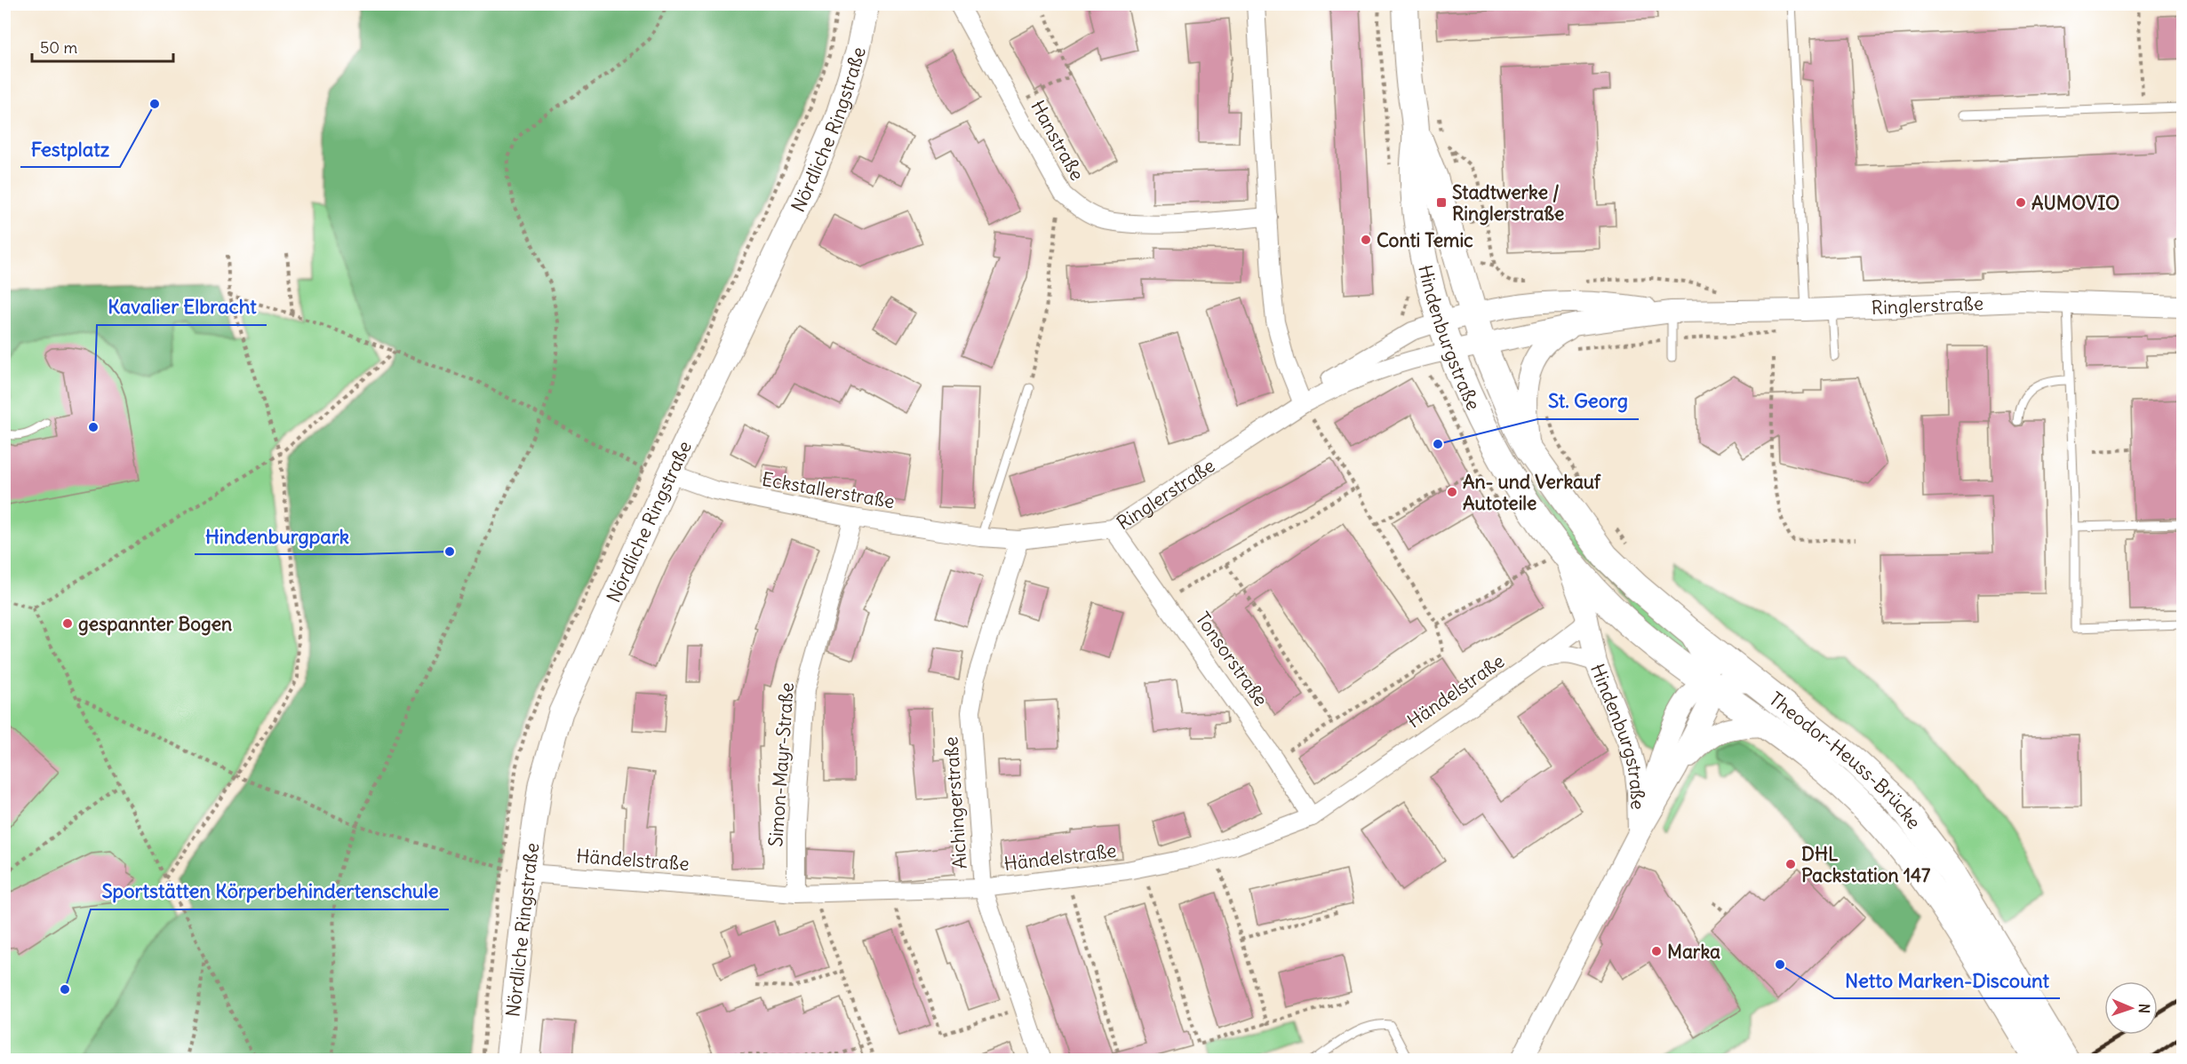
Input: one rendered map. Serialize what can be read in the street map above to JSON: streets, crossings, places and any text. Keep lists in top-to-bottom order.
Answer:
{
  "streets": {
    "main road": ["Nördliche Ringstraße", "Hindenburgstraße", "Theodor-Heuss-Brücke"],
    "street": [
      "Hanstraße",
      "Ringlerstraße",
      "Eckstallerstraße",
      "Tonsorstraße",
      "Händelstraße",
      "Simon-Mayr-Straße",
      "Aichingerstraße"
    ]
  },
  "crossings": [
    ["Nördliche Ringstraße", "Eckstallerstraße"],
    ["Nördliche Ringstraße", "Händelstraße"],
    ["Ringlerstraße", "Hindenburgstraße"],
    ["Ringlerstraße", "Eckstallerstraße"],
    ["Ringlerstraße", "Tonsorstraße"],
    ["Ringlerstraße", "Aichingerstraße"],
    ["Hindenburgstraße", "Händelstraße"],
    ["Hindenburgstraße", "Theodor-Heuss-Brücke"],
    ["Eckstallerstraße", "Simon-Mayr-Straße"],
    ["Tonsorstraße", "Händelstraße"],
    ["Händelstraße", "Simon-Mayr-Straße"],
    ["Händelstraße", "Aichingerstraße"]
  ],
  "places": {
    "other": [
      "Festplatz",
      "AUMOVIO",
      "Conti Temic",
      "Kavalier Elbracht",
      "St. Georg",
      "An- und Verkauf Autoteile",
      "Hindenburgpark",
      "gespannter Bogen",
      "DHL Packstation 147",
      "Marka",
      "Netto Marken-Discount",
      "Sportstätten Körperbehindertenschule"
    ],
    "transit": ["Stadtwerke / Ringlerstraße"]
  },
  "scale_bar": "50 m",
  "north": "right"
}
